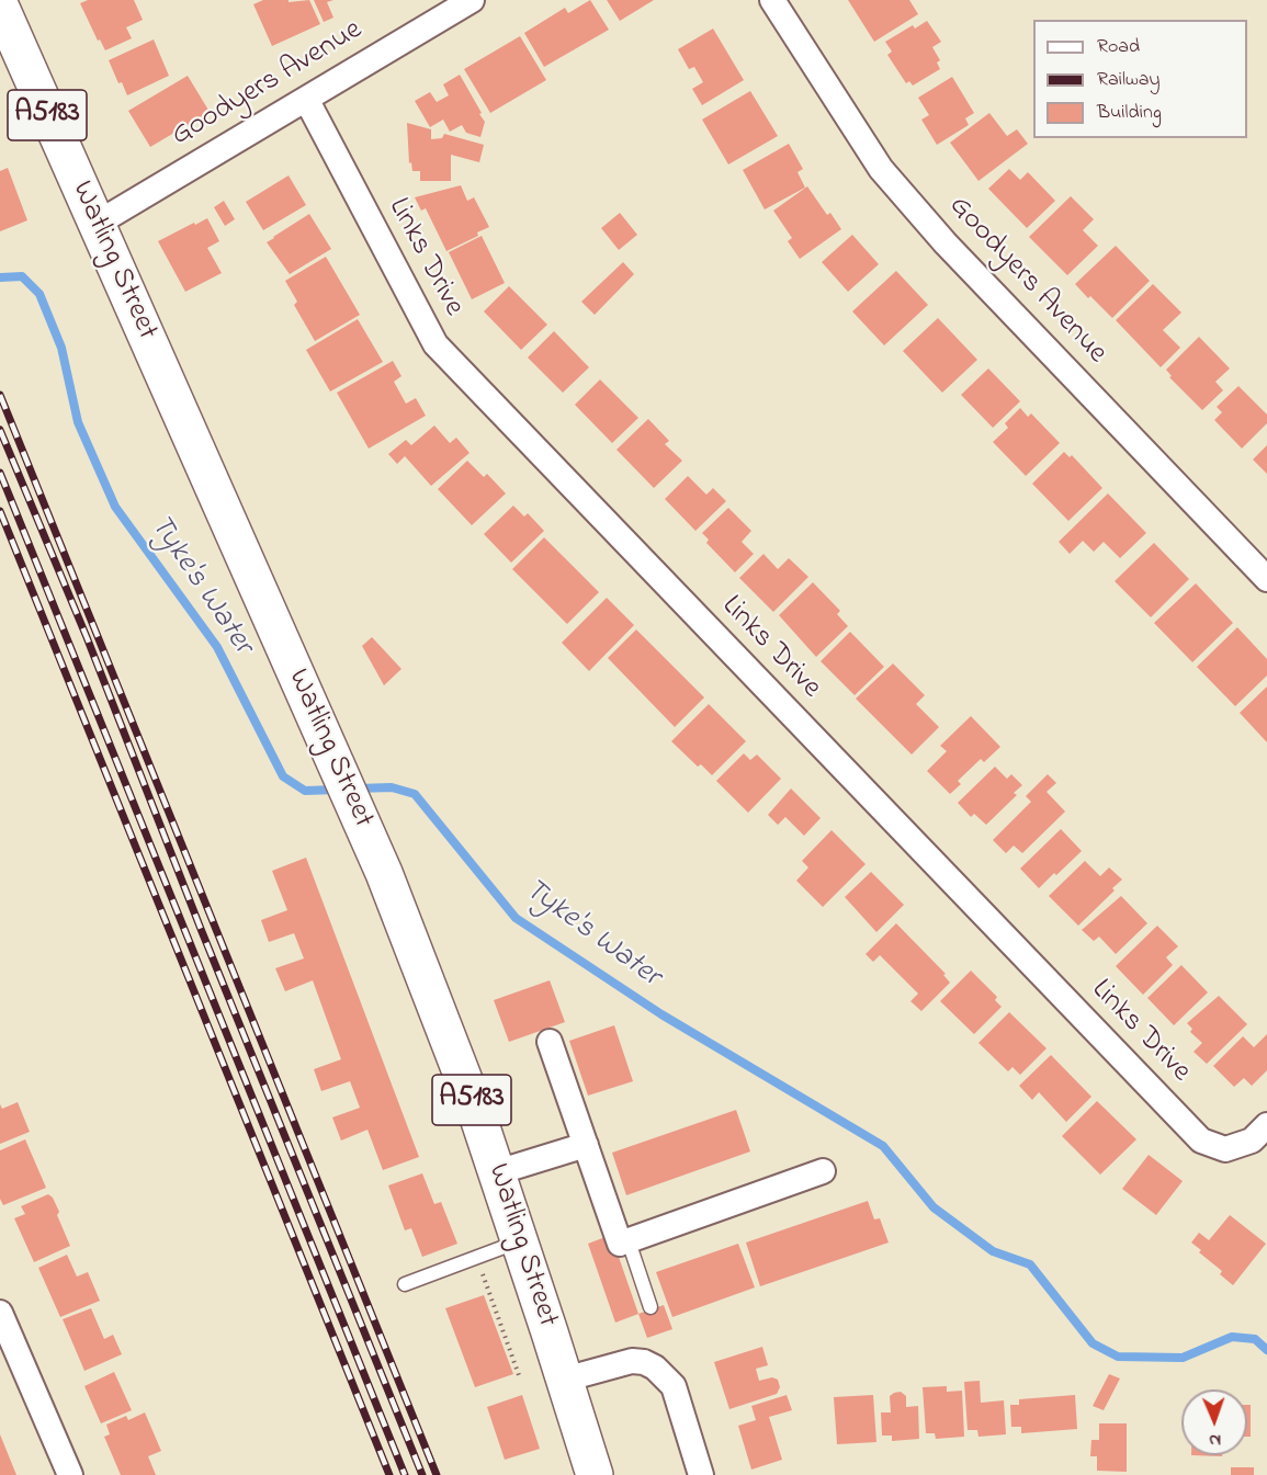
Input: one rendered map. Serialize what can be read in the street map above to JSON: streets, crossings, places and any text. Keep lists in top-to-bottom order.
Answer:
{
  "streets": {
    "main road": ["A5183", "Watling Street"],
    "street": ["Goodyers Avenue", "Links Drive"]
  },
  "crossings": [
    ["Goodyers Avenue", "Links Drive"],
    ["Goodyers Avenue", "Watling Street"]
  ],
  "water": ["Tyke's Water"],
  "legend": ["Road", "Railway", "Building"],
  "north": "bottom"
}
